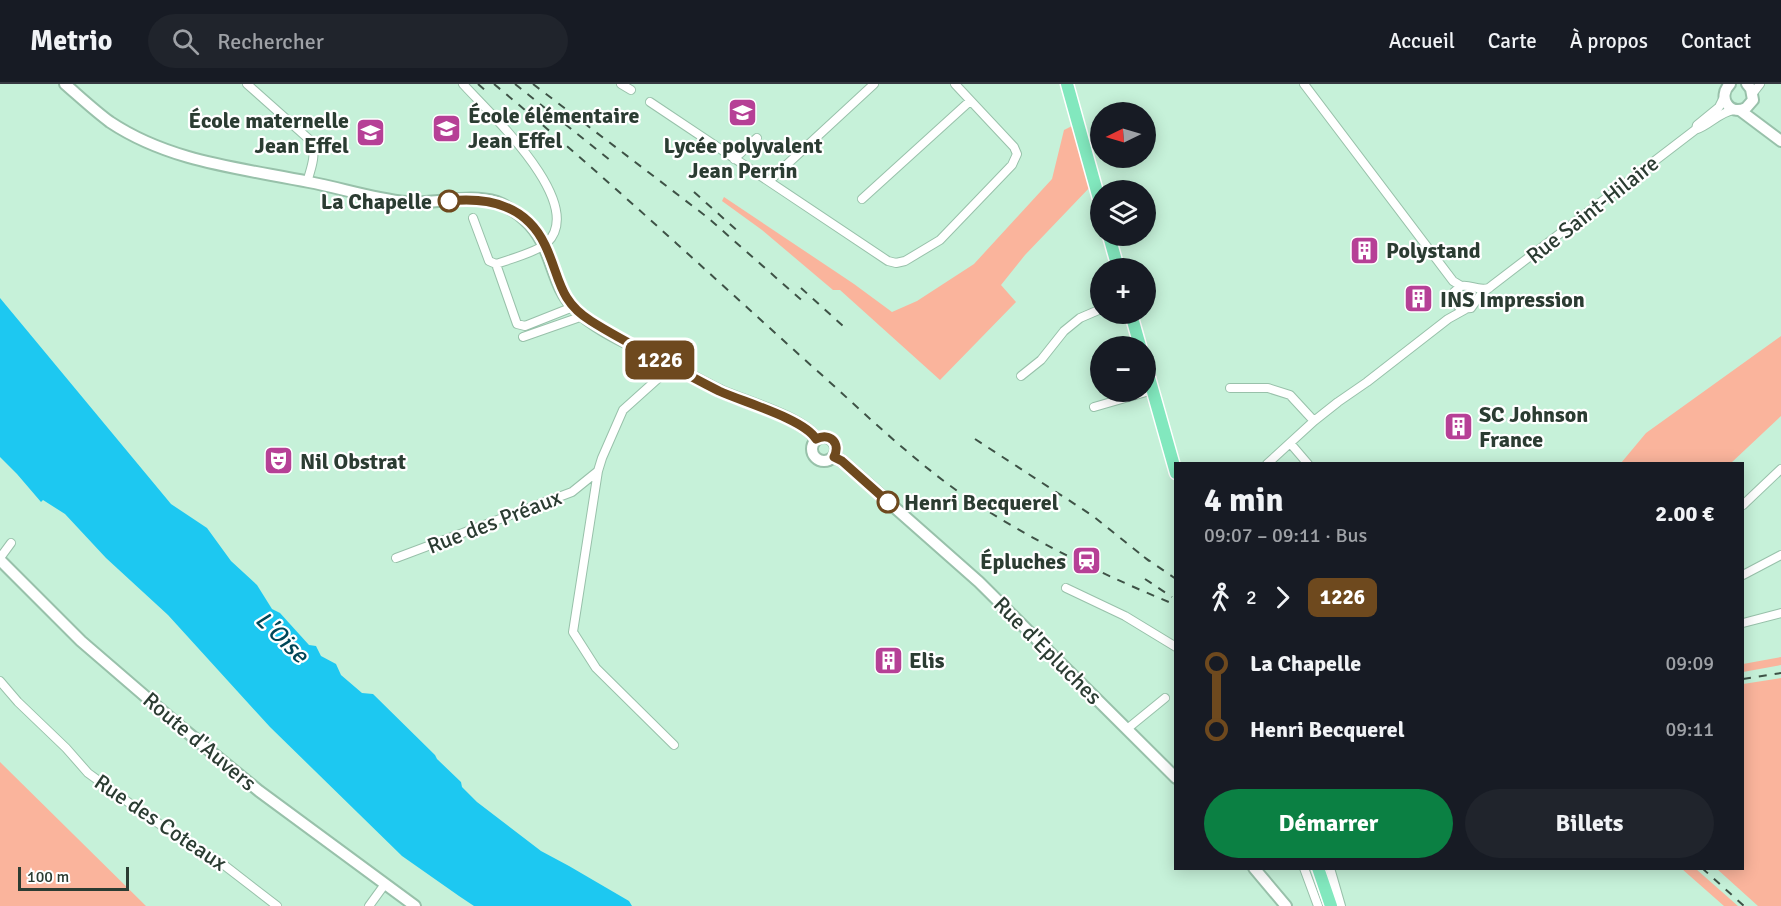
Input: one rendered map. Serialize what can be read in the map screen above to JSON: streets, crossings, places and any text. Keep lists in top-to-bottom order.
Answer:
{
  "streets": {
    "street": [
      "Rue Saint-Hilaire",
      "Rue des Préaux",
      "Rue d'Epluches",
      "Route d'Auvers",
      "Rue des Coteaux"
    ]
  },
  "water": ["L'Oise"],
  "places": {
    "school or university": ["Lycée polyvalent Jean Perrin", "École élémentaire Jean Effel", "École maternelle Jean Effel"],
    "other": ["La Chapelle", "Henri Becquerel"],
    "building": [
      "Polystand",
      "INS Impression",
      "SC Johnson France",
      "Elis"
    ],
    "theatre": ["Nil Obstrat"],
    "station": ["Épluches"]
  },
  "lines": ["bus line 1226"],
  "scale_bar": "100 m",
  "north": "left",
  "page": {
    "header": "Metrio",
    "search": "Rechercher",
    "nav": [
      "Accueil",
      "Carte",
      "À propos",
      "Contact"
    ],
    "on_map": "1226",
    "map_buttons": ["+", "−"],
    "heading": ["4 min", "09:07 – 09:11 · Bus", "2.00 €"],
    "legs": ["2", "1226"],
    "list": [
      {
        "name": "La Chapelle",
        "value": "09:09"
      },
      {
        "name": "Henri Becquerel",
        "value": "09:11"
      }
    ],
    "buttons": ["Démarrer", "Billets"],
    "scale": "100 m"
  }
}
